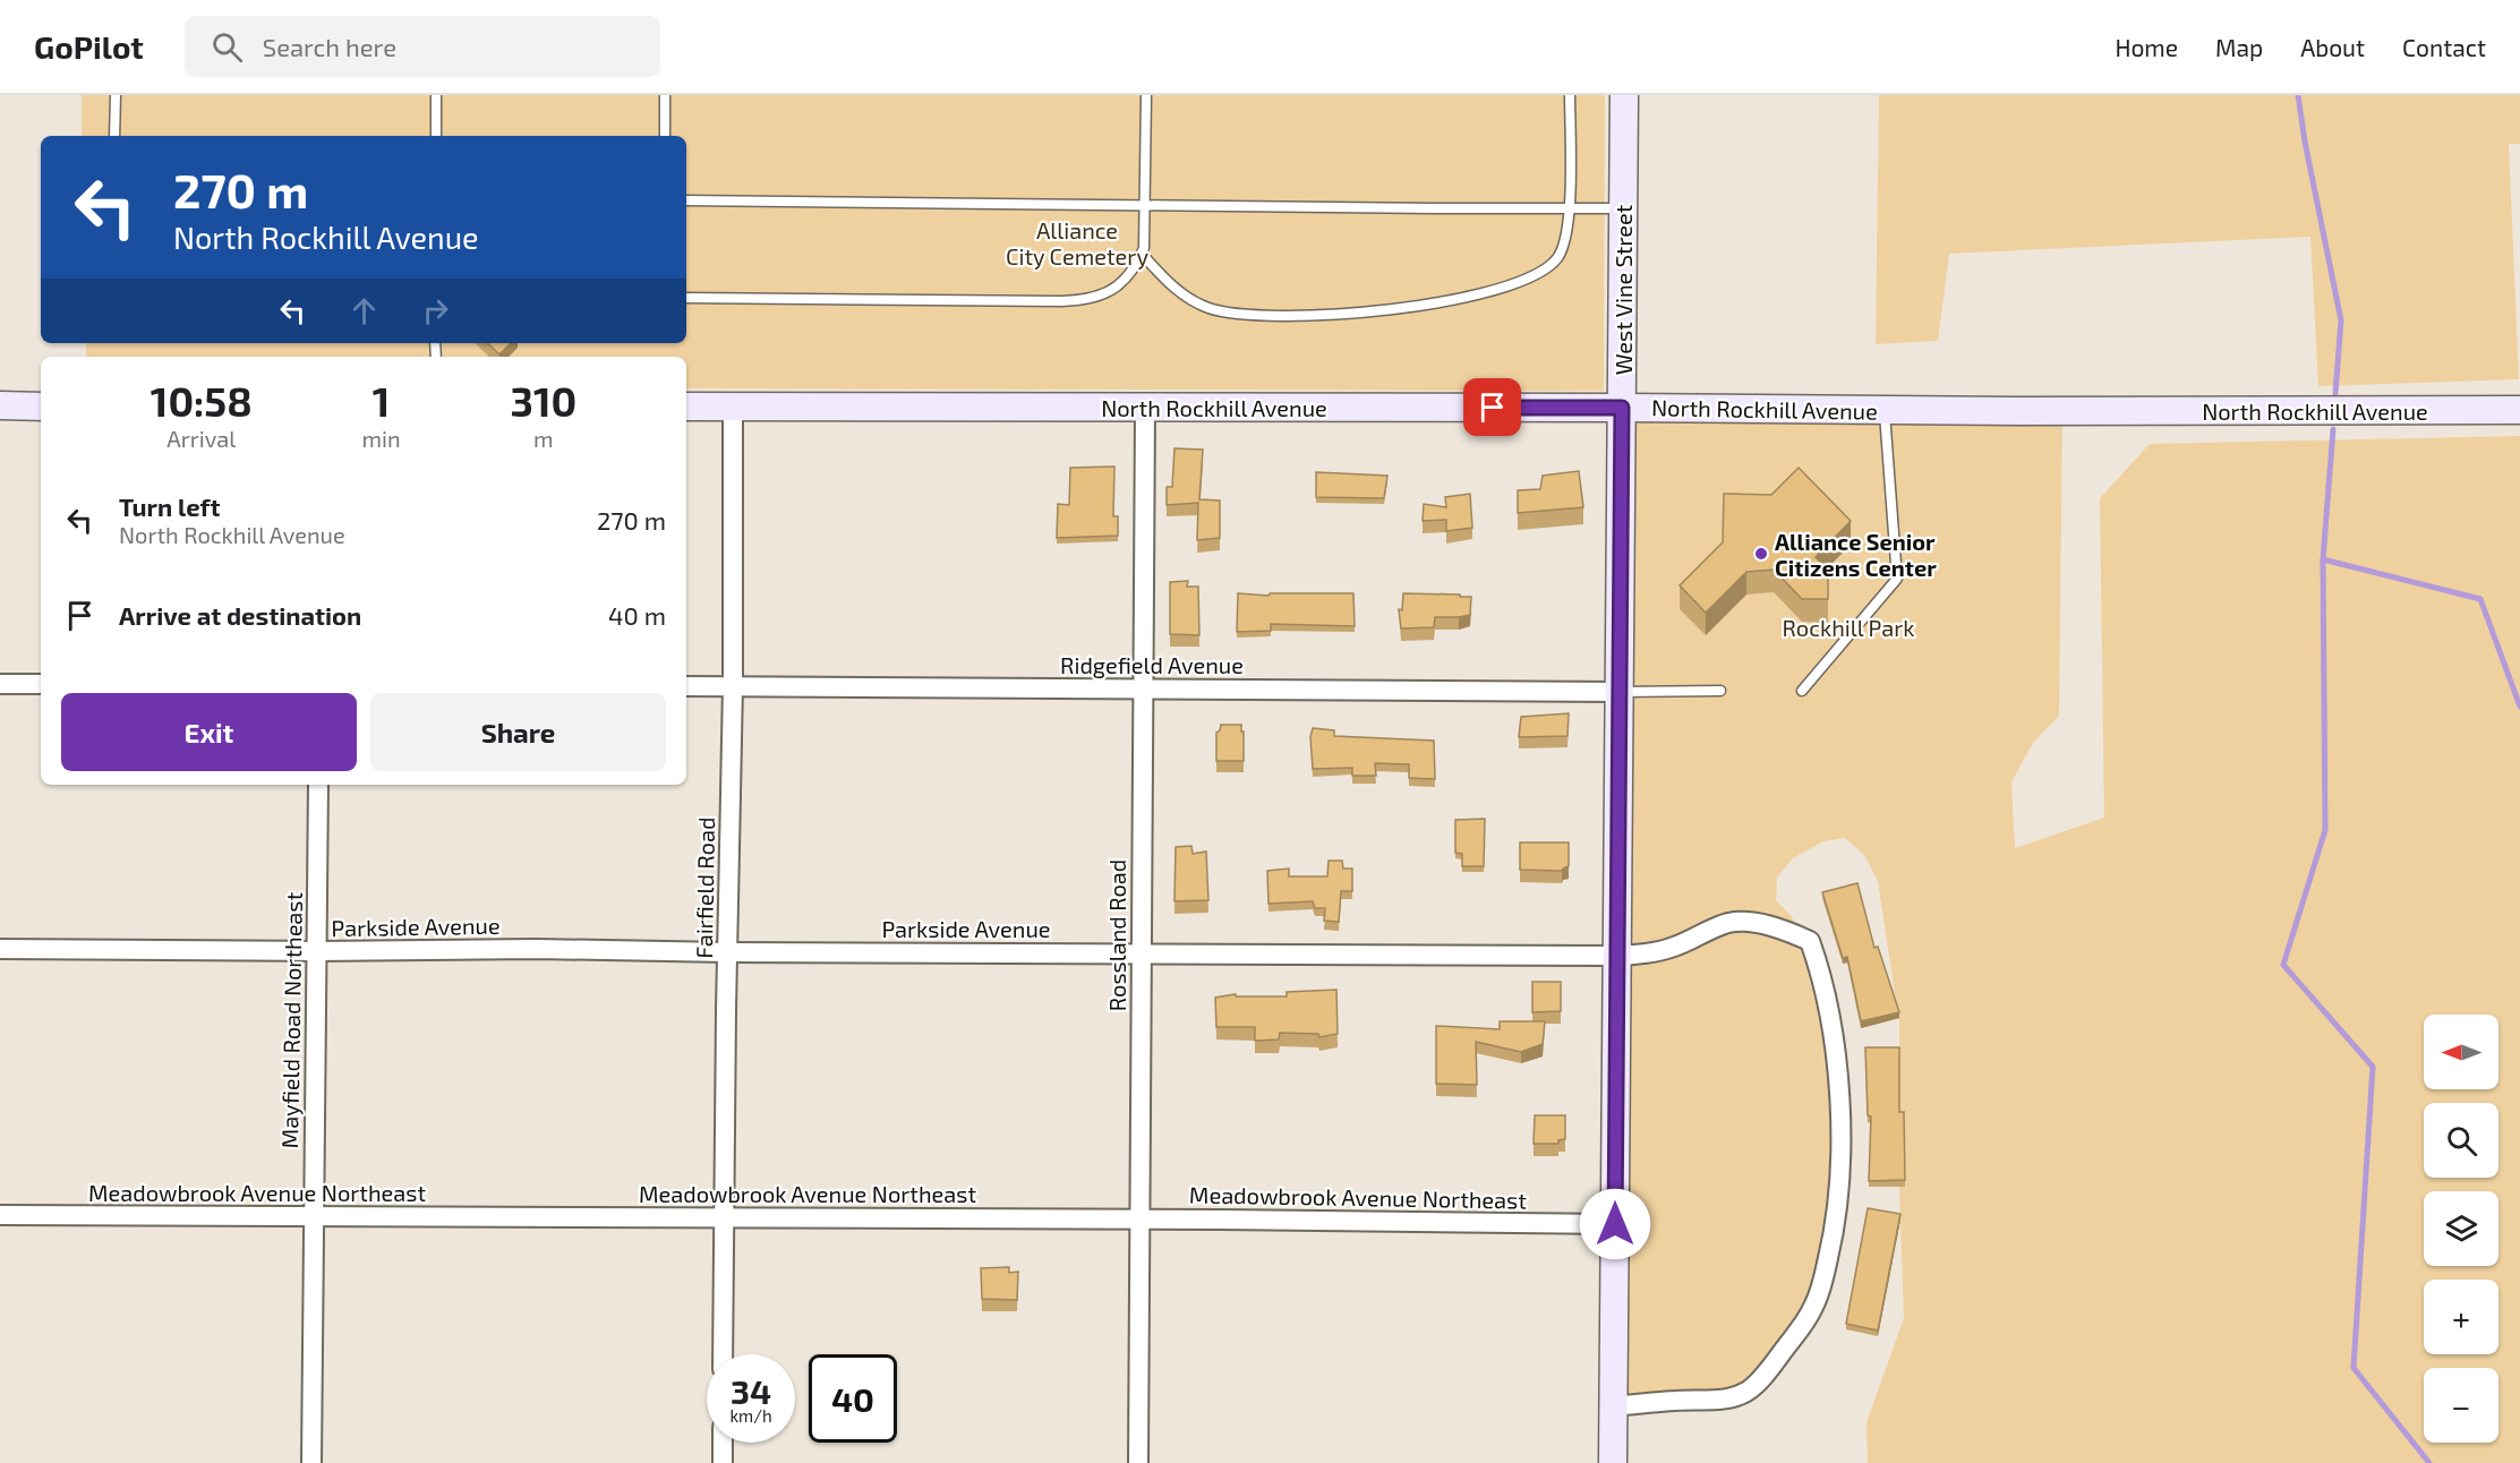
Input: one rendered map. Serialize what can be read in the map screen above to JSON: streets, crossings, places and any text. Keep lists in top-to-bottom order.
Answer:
{
  "streets": {
    "street": [
      "West Vine Street",
      "North Rockhill Avenue",
      "Ridgefield Avenue",
      "Fairfield Road",
      "Parkside Avenue",
      "Rossland Road",
      "Mayfield Road Northeast",
      "Meadowbrook Avenue Northeast"
    ]
  },
  "crossings": [
    ["West Vine Street", "North Rockhill Avenue"],
    ["West Vine Street", "Ridgefield Avenue"],
    ["West Vine Street", "Parkside Avenue"],
    ["West Vine Street", "Meadowbrook Avenue Northeast"],
    ["North Rockhill Avenue", "Fairfield Road"],
    ["North Rockhill Avenue", "Rossland Road"],
    ["Ridgefield Avenue", "Fairfield Road"],
    ["Ridgefield Avenue", "Rossland Road"],
    ["Fairfield Road", "Parkside Avenue"],
    ["Fairfield Road", "Meadowbrook Avenue Northeast"],
    ["Parkside Avenue", "Rossland Road"],
    ["Parkside Avenue", "Mayfield Road Northeast"],
    ["Rossland Road", "Meadowbrook Avenue Northeast"],
    ["Mayfield Road Northeast", "Meadowbrook Avenue Northeast"]
  ],
  "parks": ["Alliance City Cemetery", "Rockhill Park"],
  "places": ["Alliance Senior Citizens Center"],
  "north": "left",
  "page": {
    "header": "GoPilot",
    "search": "Search here",
    "nav": [
      "Home",
      "Map",
      "About",
      "Contact"
    ],
    "turn": ["270 m", "North Rockhill Avenue"],
    "eta": [
      "10:58",
      "Arrival",
      "1",
      "min",
      "310",
      "m"
    ],
    "list": [
      {
        "name": "Turn left",
        "note": "North Rockhill Avenue",
        "value": "270 m"
      },
      {
        "name": "Arrive at destination",
        "value": "40 m"
      }
    ],
    "buttons": ["Exit", "Share"],
    "map_buttons": ["+", "−"],
    "speed": "34 km/h",
    "limit": "40"
  }
}
